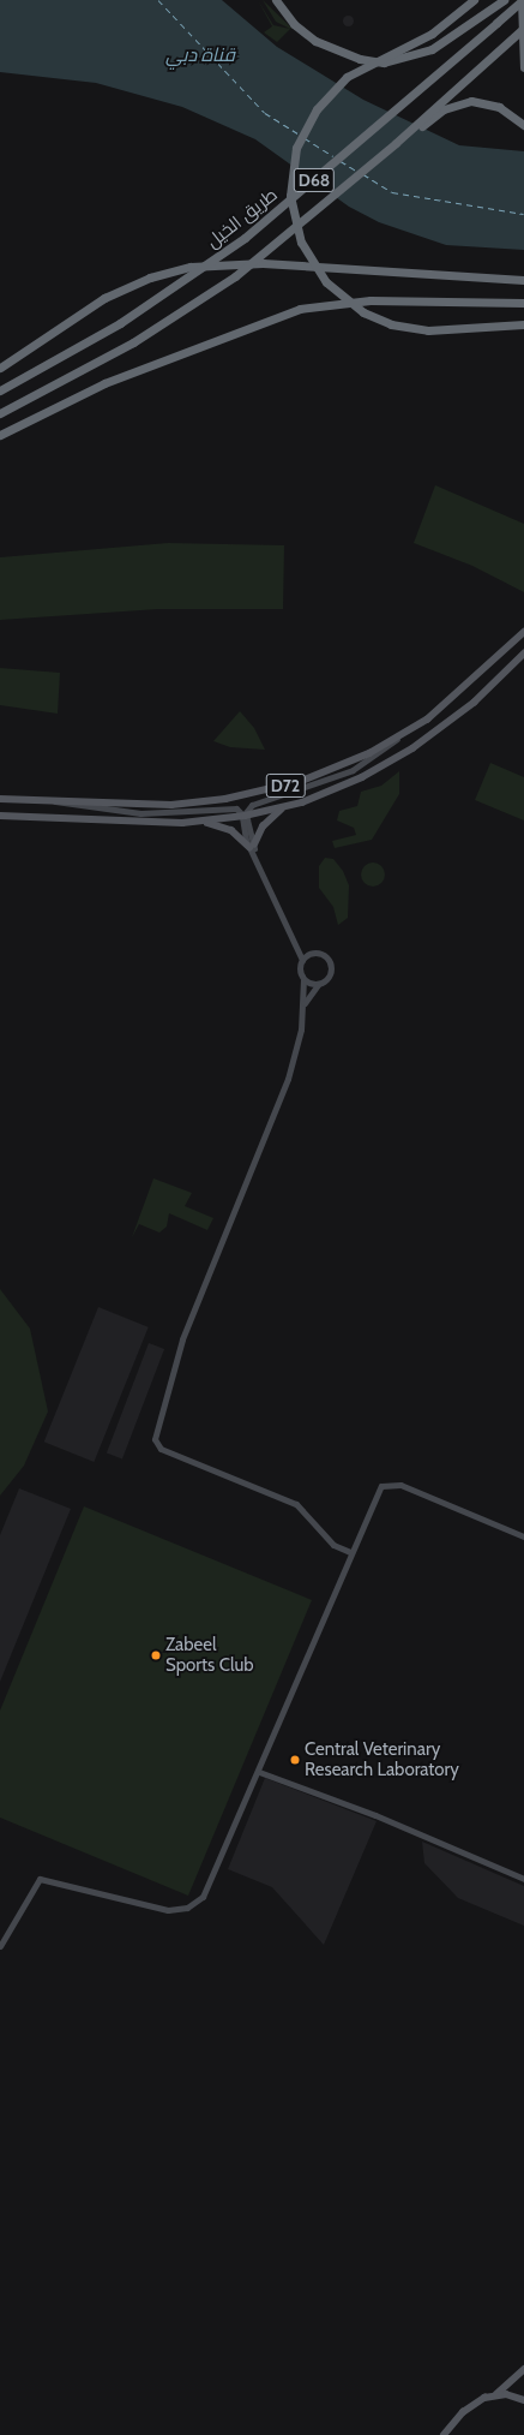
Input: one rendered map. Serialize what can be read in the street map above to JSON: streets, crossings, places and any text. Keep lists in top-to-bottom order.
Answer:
{
  "streets": {
    "highway": ["D68", "طريق الخيل"],
    "main road": ["D72"]
  },
  "water": ["قناة دبي"],
  "places": ["Zabeel Sports Club", "Central Veterinary Research Laboratory"]
}
